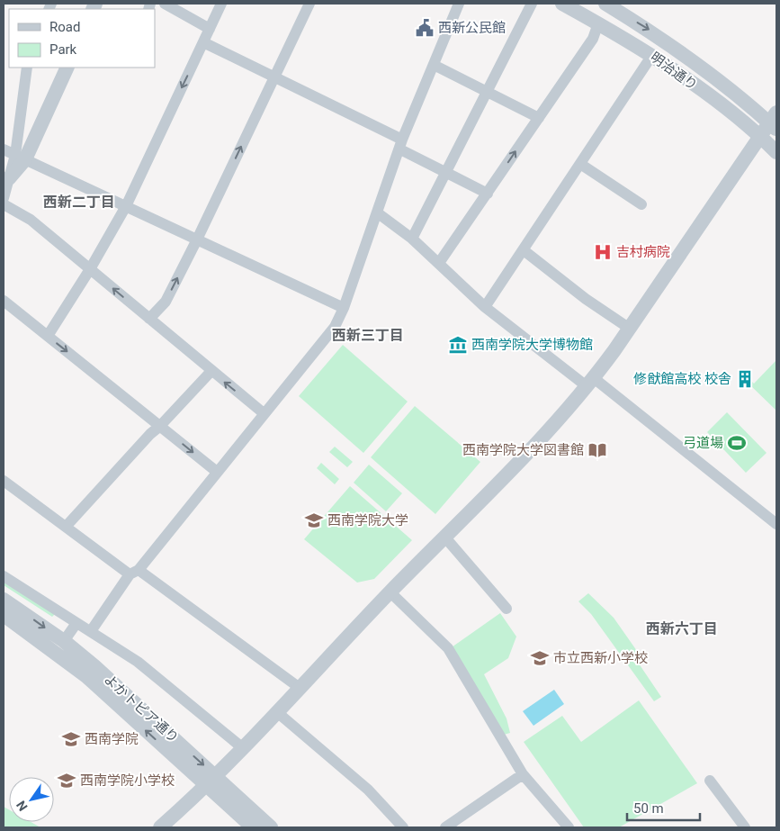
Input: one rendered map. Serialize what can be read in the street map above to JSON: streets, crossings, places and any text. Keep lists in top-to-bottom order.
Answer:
{
  "streets": {
    "street": ["明治通り", "よかトピア通り"]
  },
  "districts": ["西新二丁目", "西新三丁目", "西新六丁目"],
  "places": {
    "public building": ["西新公民館"],
    "hospital": ["吉村病院"],
    "museum": ["西南学院大学博物館"],
    "building": ["修猷館高校 校舎"],
    "sports": ["弓道場"],
    "library": ["西南学院大学図書館"],
    "school or university": [
      "西南学院大学",
      "市立西新小学校",
      "西南学院",
      "西南学院小学校"
    ]
  },
  "legend": ["Road", "Park"],
  "scale_bar": "50 m",
  "north": "bottom left"
}
